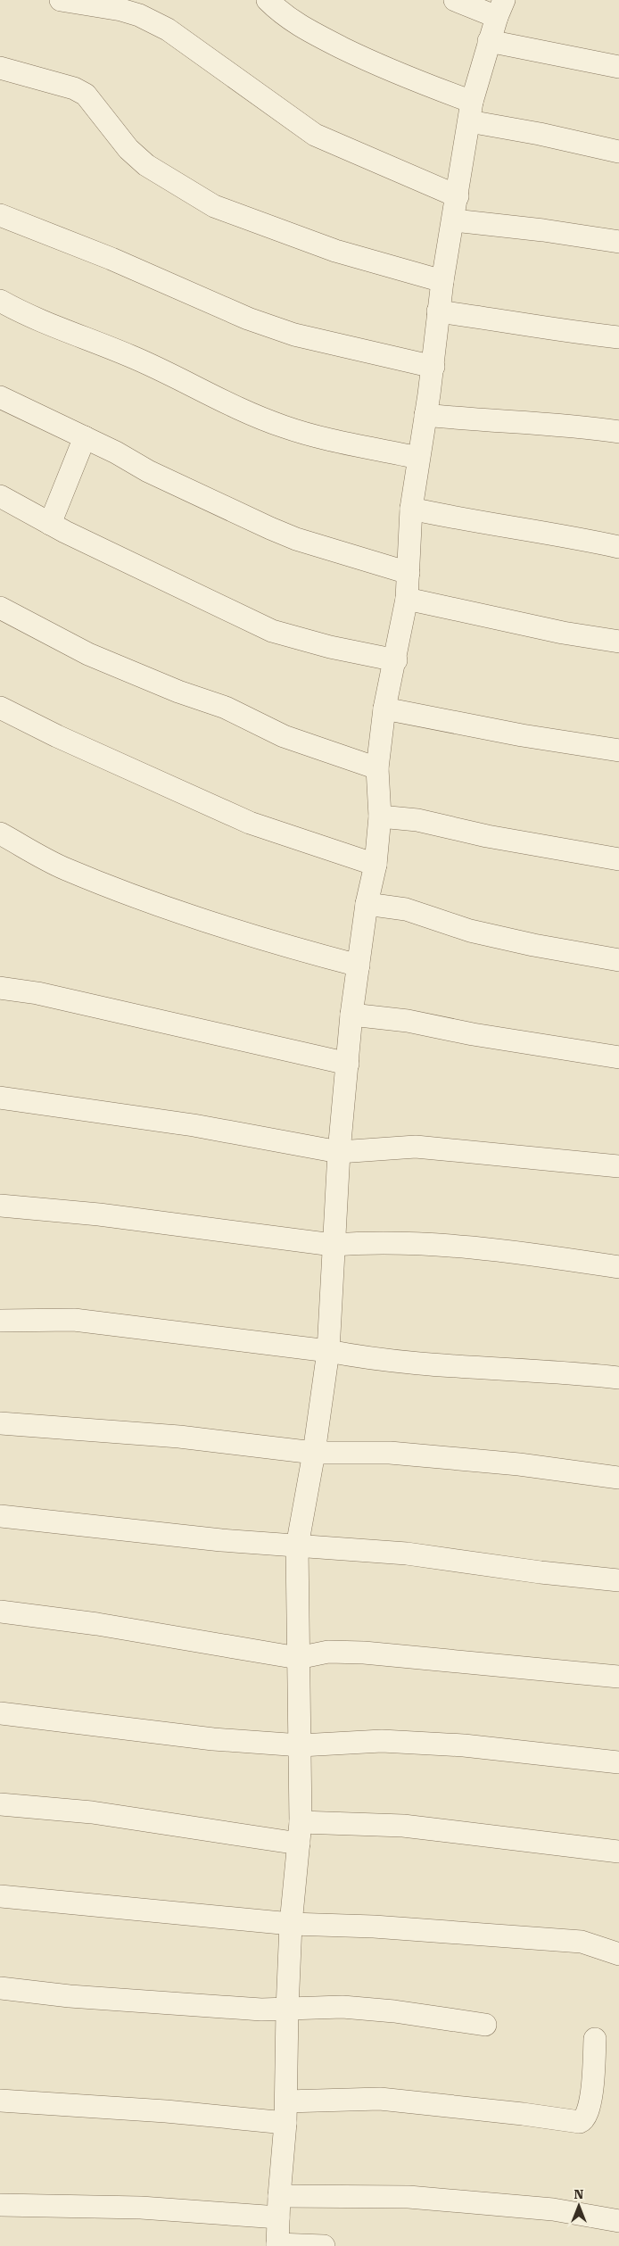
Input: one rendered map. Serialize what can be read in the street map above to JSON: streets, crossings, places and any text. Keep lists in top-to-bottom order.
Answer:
{
  "north": "top"
}
